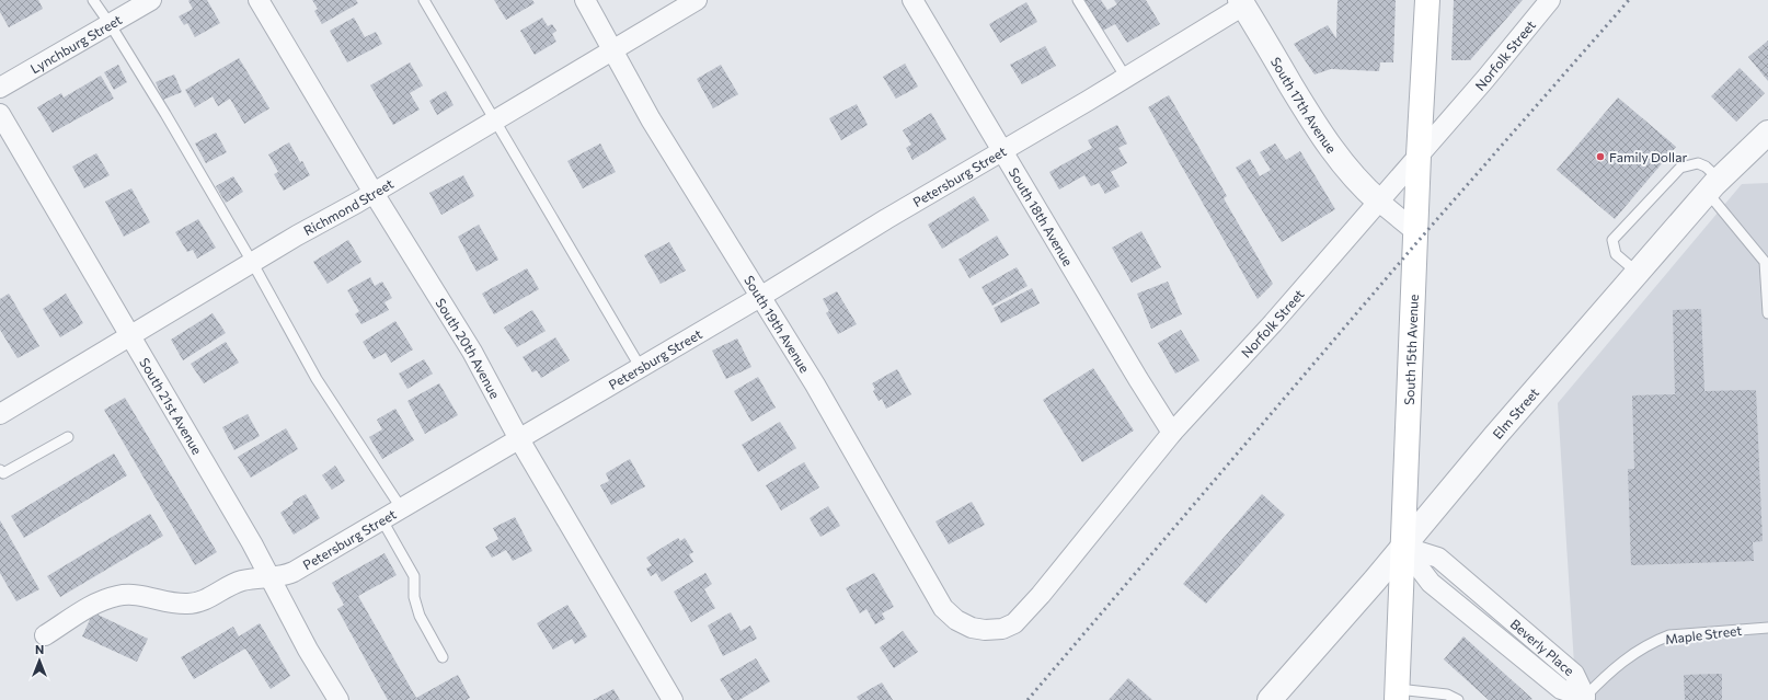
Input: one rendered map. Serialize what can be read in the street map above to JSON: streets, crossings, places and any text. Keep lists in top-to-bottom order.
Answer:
{
  "streets": {
    "main road": ["South 15th Avenue"],
    "street": [
      "Lynchburg Street",
      "Norfolk Street",
      "South 17th Avenue",
      "Petersburg Street",
      "Richmond Street",
      "South 18th Avenue",
      "South 19th Avenue",
      "South 20th Avenue",
      "South 21st Avenue",
      "Elm Street",
      "Beverly Place"
    ],
    "lane": ["Maple Street"]
  },
  "crossings": [
    ["Norfolk Street", "South 17th Avenue"],
    ["Norfolk Street", "South 18th Avenue"],
    ["Norfolk Street", "South 19th Avenue"],
    ["Norfolk Street", "South 15th Avenue"],
    ["South 17th Avenue", "Petersburg Street"],
    ["Petersburg Street", "South 18th Avenue"],
    ["Petersburg Street", "South 19th Avenue"],
    ["Petersburg Street", "South 20th Avenue"],
    ["Petersburg Street", "South 21st Avenue"],
    ["Richmond Street", "South 19th Avenue"],
    ["Richmond Street", "South 20th Avenue"],
    ["Richmond Street", "South 21st Avenue"],
    ["South 15th Avenue", "Elm Street"],
    ["South 15th Avenue", "Beverly Place"],
    ["Elm Street", "Beverly Place"],
    ["Maple Street", "Beverly Place"]
  ],
  "places": ["Family Dollar"],
  "north": "top"
}
